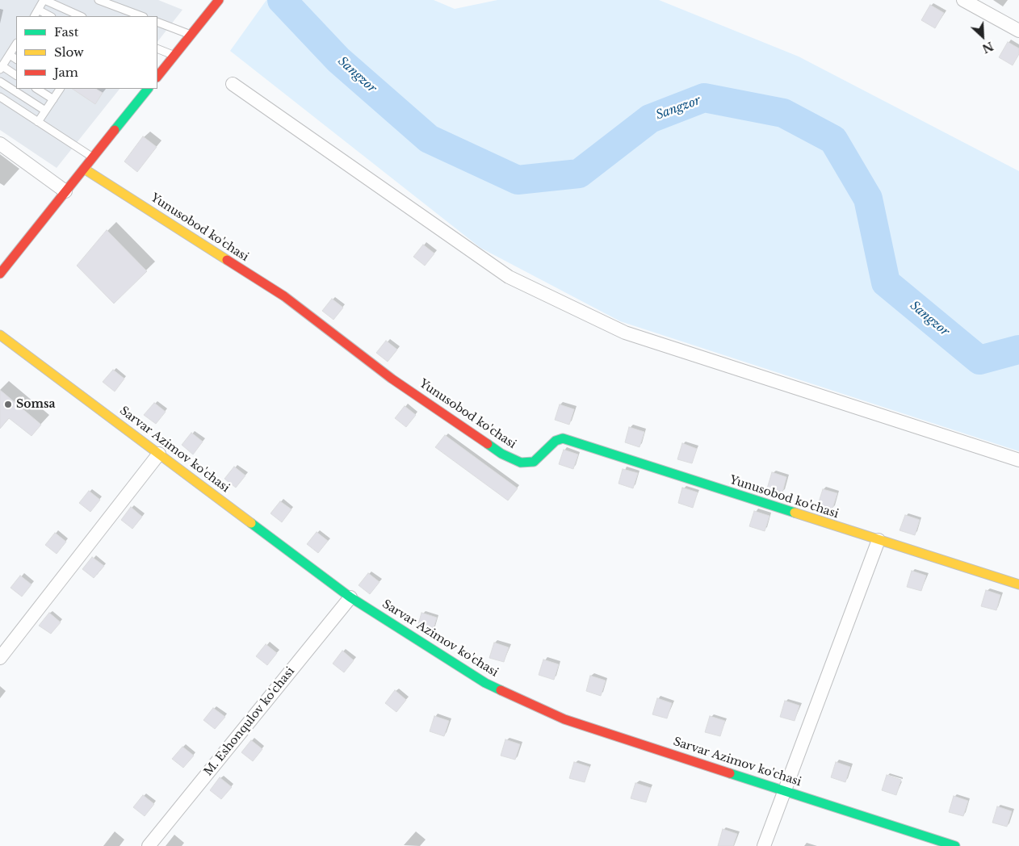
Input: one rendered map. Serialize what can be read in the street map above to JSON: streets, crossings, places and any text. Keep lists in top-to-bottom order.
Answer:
{
  "streets": {
    "street": ["Yunusobod ko'chasi", "Sarvar Azimov ko'chasi", "M. Eshonqulov ko'chasi"]
  },
  "crossings": [
    ["Sarvar Azimov ko'chasi", "M. Eshonqulov ko'chasi"]
  ],
  "water": ["Sangzor"],
  "places": ["Somsa"],
  "legend": ["Fast", "Slow", "Jam"],
  "north": "bottom right"
}
